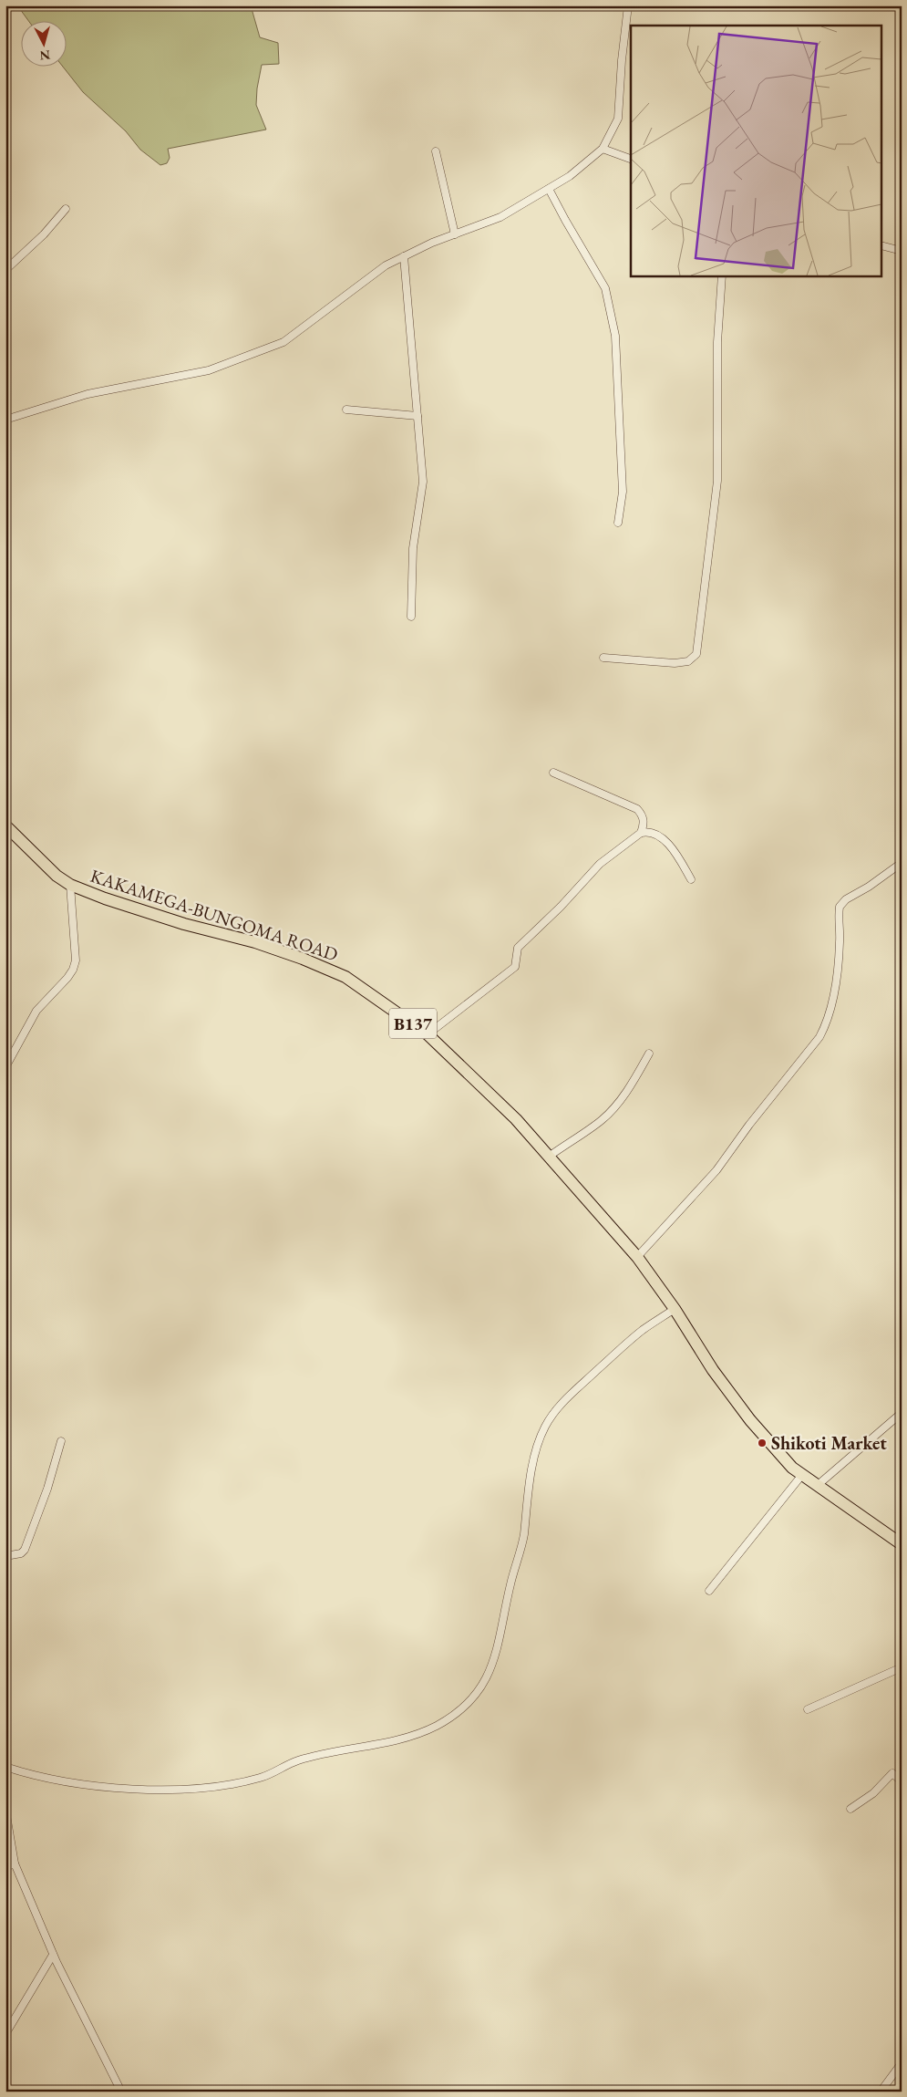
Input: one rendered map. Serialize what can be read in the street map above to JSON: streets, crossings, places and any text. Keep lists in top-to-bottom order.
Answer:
{
  "streets": {
    "main road": ["KAKAMEGA-BUNGOMA ROAD", "B137"]
  },
  "places": ["Shikoti Market"],
  "north": "bottom"
}
